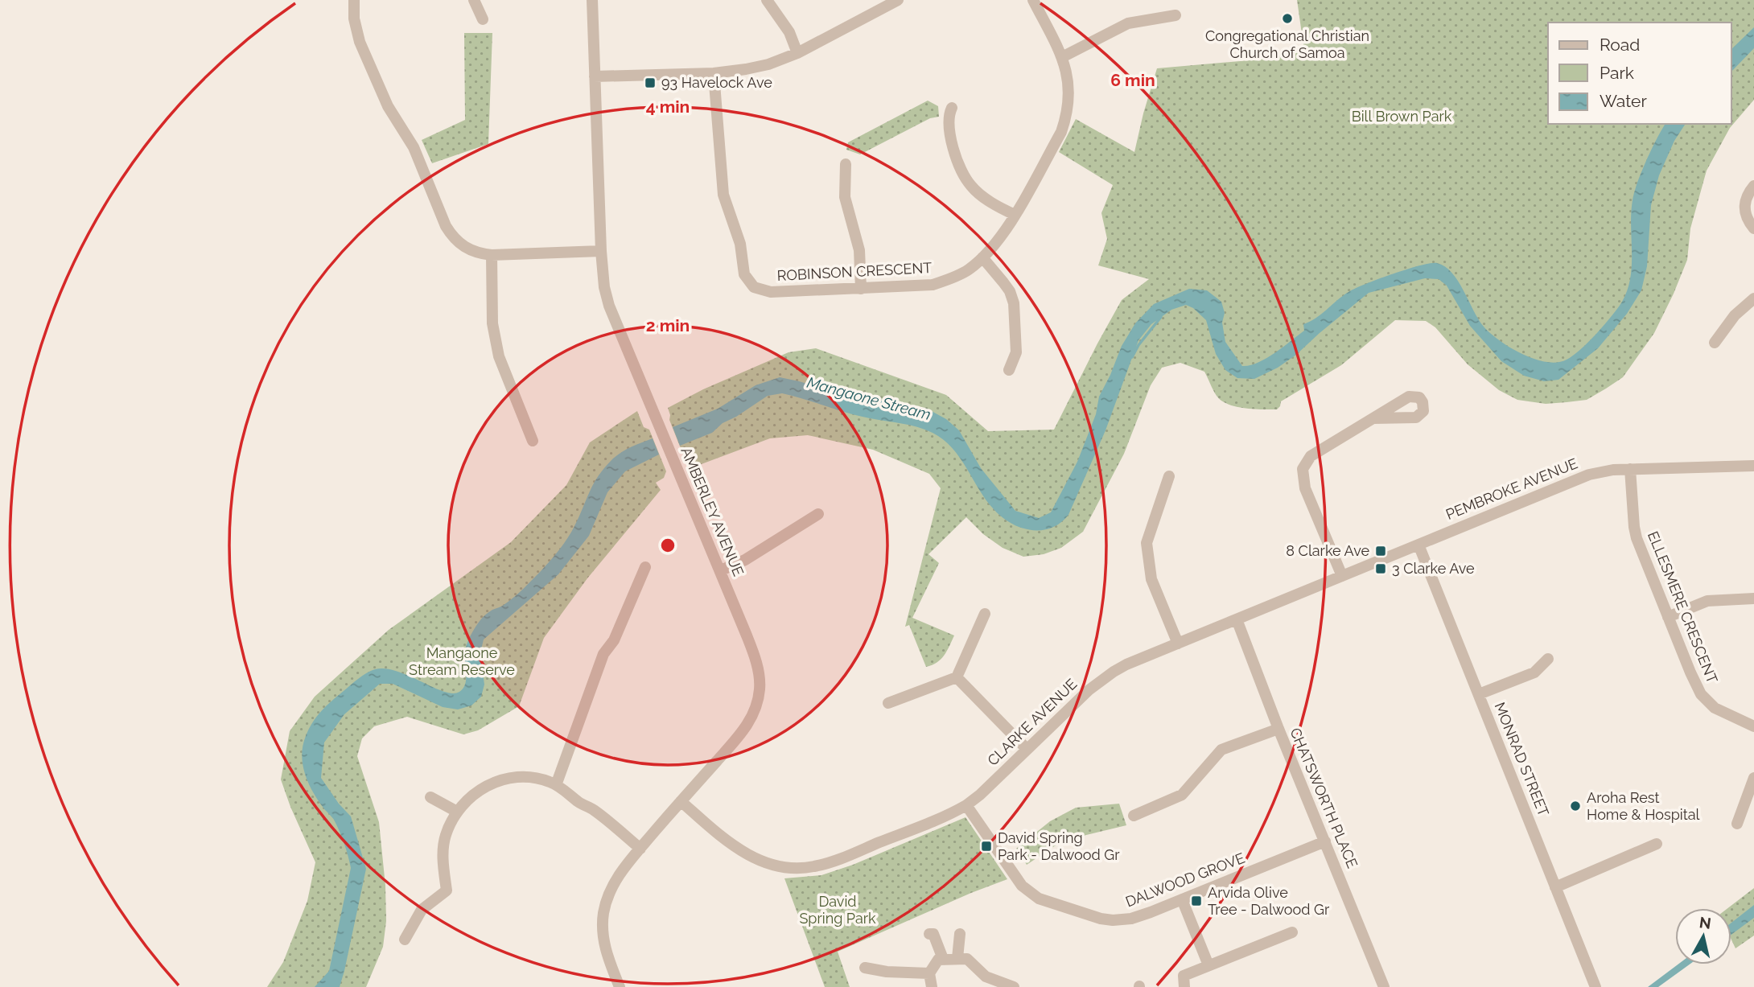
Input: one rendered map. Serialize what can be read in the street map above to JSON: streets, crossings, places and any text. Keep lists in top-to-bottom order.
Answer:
{
  "streets": {
    "street": [
      "ROBINSON CRESCENT",
      "PEMBROKE AVENUE",
      "AMBERLEY AVENUE",
      "ELLESMERE CRESCENT",
      "CLARKE AVENUE",
      "MONRAD STREET",
      "CHATSWORTH PLACE",
      "DALWOOD GROVE"
    ]
  },
  "crossings": [
    ["PEMBROKE AVENUE", "ELLESMERE CRESCENT"],
    ["PEMBROKE AVENUE", "CLARKE AVENUE"],
    ["PEMBROKE AVENUE", "MONRAD STREET"],
    ["AMBERLEY AVENUE", "CLARKE AVENUE"],
    ["CLARKE AVENUE", "MONRAD STREET"],
    ["CLARKE AVENUE", "CHATSWORTH PLACE"],
    ["CLARKE AVENUE", "DALWOOD GROVE"],
    ["CHATSWORTH PLACE", "DALWOOD GROVE"]
  ],
  "water": ["Mangaone Stream"],
  "parks": ["Bill Brown Park", "Mangaone Stream Reserve", "David Spring Park"],
  "places": {
    "other": ["Congregational Christian Church of Samoa", "Aroha Rest Home & Hospital"],
    "transit": [
      "93 Havelock Ave",
      "8 Clarke Ave",
      "3 Clarke Ave",
      "David Spring Park - Dalwood Gr",
      "Arvida Olive Tree - Dalwood Gr"
    ]
  },
  "legend": ["Road", "Park", "Water"],
  "north": "top",
  "rings": ["6 min", "4 min", "2 min"]
}
